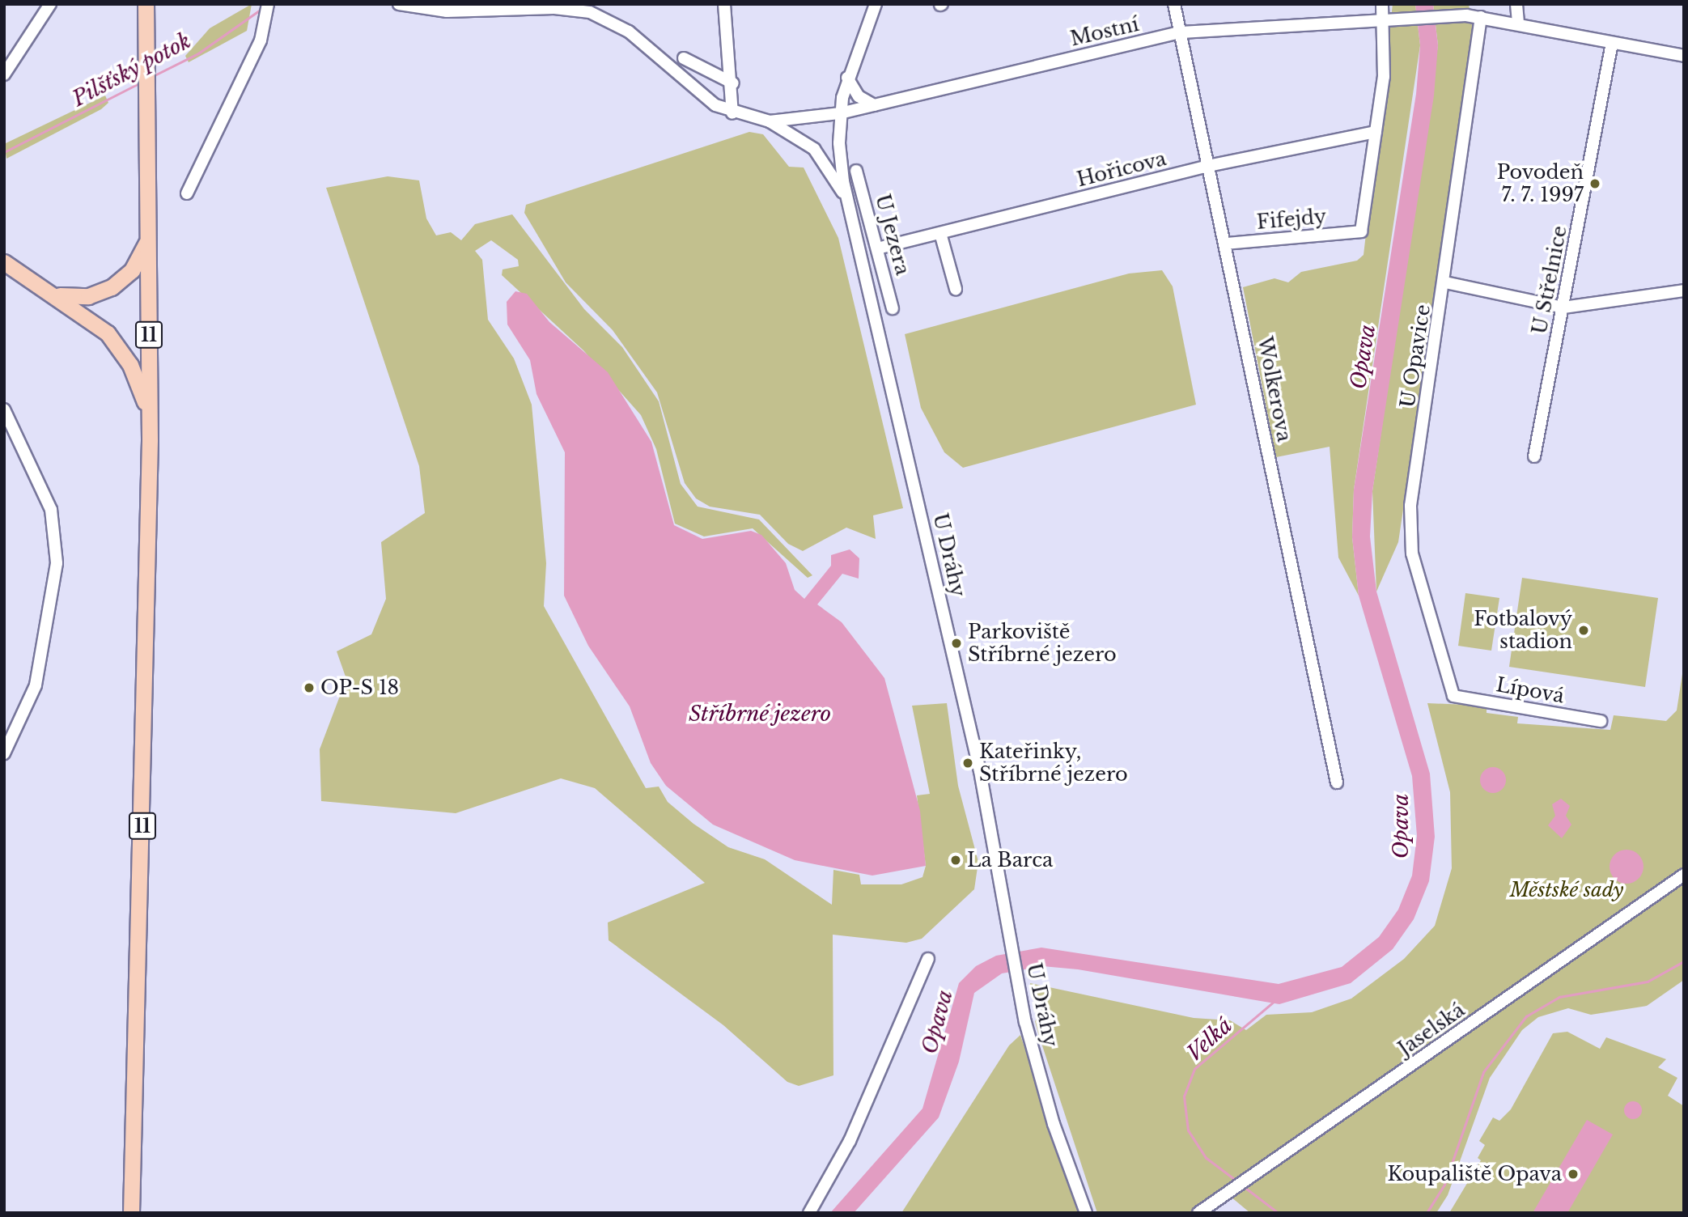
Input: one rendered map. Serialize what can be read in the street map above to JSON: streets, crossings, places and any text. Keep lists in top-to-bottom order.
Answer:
{
  "streets": {
    "main road": ["11"],
    "street": [
      "Mostní",
      "Hořicova",
      "Fifejdy",
      "U Jezera",
      "U Střelnice",
      "U Opavice",
      "Wolkerova",
      "U Dráhy",
      "Lípová",
      "Jaselská"
    ]
  },
  "crossings": [
    ["Mostní", "U Střelnice"],
    ["Mostní", "U Opavice"],
    ["Mostní", "Wolkerova"],
    ["Mostní", "U Dráhy"],
    ["Hořicova", "Fifejdy"],
    ["Hořicova", "U Jezera"],
    ["Hořicova", "Wolkerova"],
    ["Fifejdy", "Wolkerova"],
    ["U Opavice", "Lípová"]
  ],
  "water": [
    "Pilšťský potok",
    "Opava",
    "Stříbrné jezero",
    "Velká"
  ],
  "parks": ["Městské sady"],
  "places": [
    "Povodeň 7. 7. 1997",
    "Fotbalový stadion",
    "Parkoviště Stříbrné jezero",
    "OP-S 18",
    "Kateřinky, Stříbrné jezero",
    "La Barca",
    "Koupaliště Opava"
  ]
}
